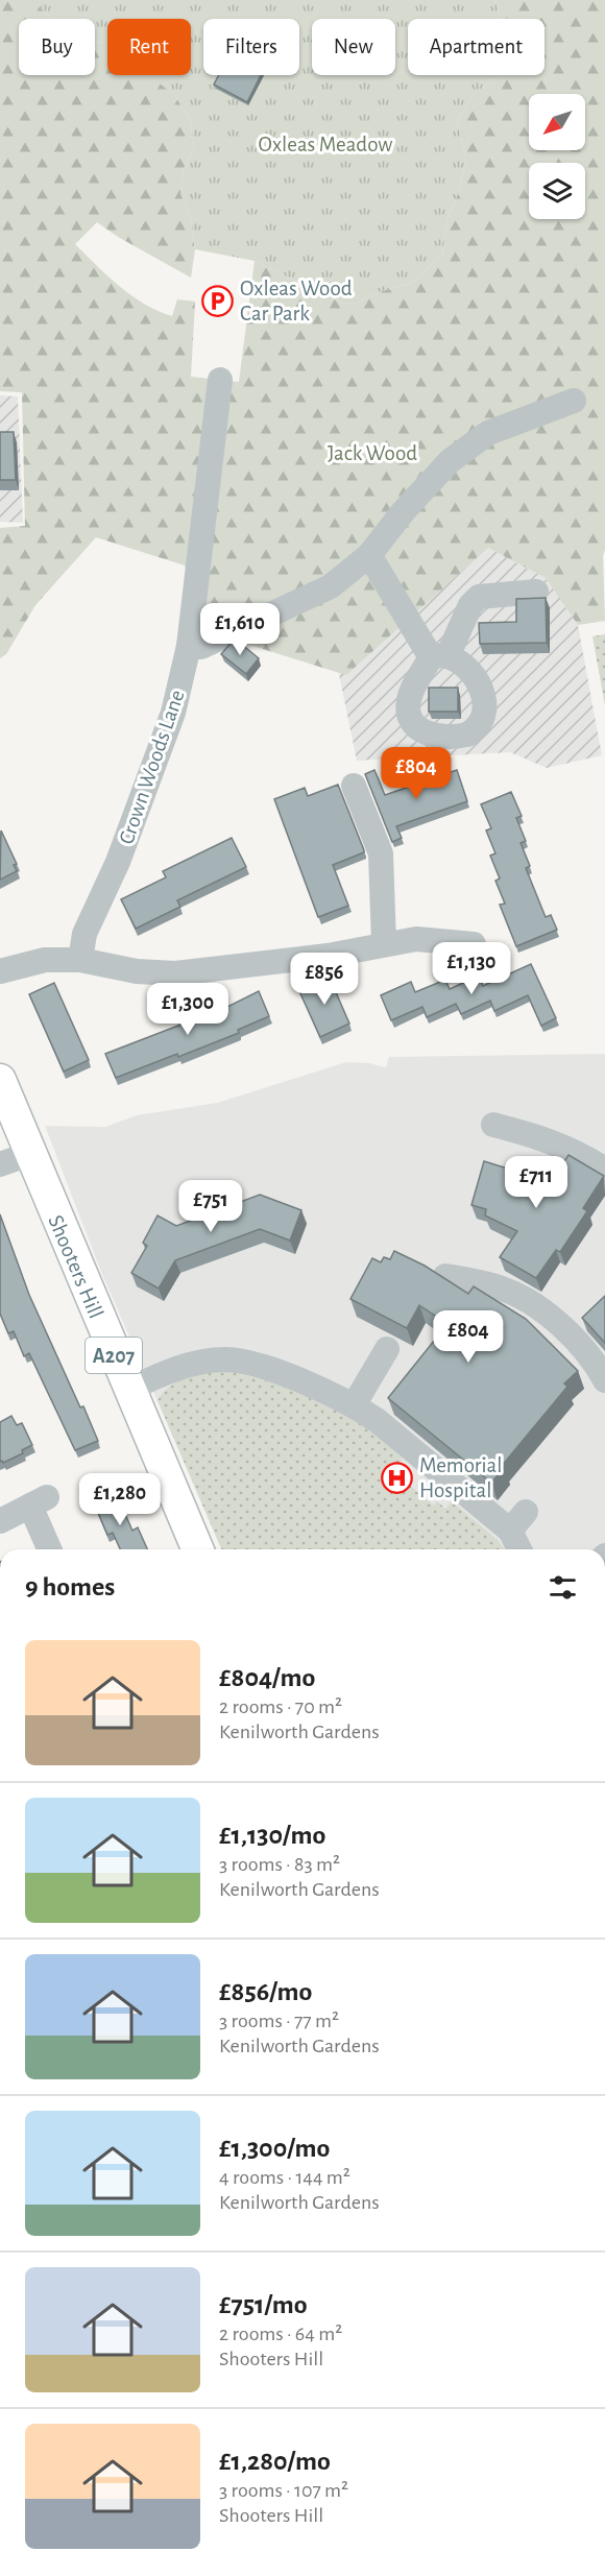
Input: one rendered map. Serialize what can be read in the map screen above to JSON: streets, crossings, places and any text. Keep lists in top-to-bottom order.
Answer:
{
  "streets": {
    "main road": ["Shooters Hill", "A207"],
    "street": ["Crown Woods Lane"]
  },
  "parks": ["Oxleas Meadow", "Jack Wood"],
  "places": {
    "parking": ["Oxleas Wood Car Park"],
    "hospital": ["Memorial Hospital"]
  },
  "north": "bottom left",
  "page": {
    "chip": [
      "Buy",
      "Rent",
      "Filters",
      "New",
      "Apartment"
    ],
    "price": [
      "£1,610",
      "£804",
      "£1,130",
      "£856",
      "£1,300",
      "£711",
      "£751",
      "£804",
      "£1,280"
    ],
    "heading": "9 homes",
    "list": [
      {
        "name": "£804/mo",
        "note": "2 rooms · 70 m² · Kenilworth Gardens"
      },
      {
        "name": "£1,130/mo",
        "note": "3 rooms · 83 m² · Kenilworth Gardens"
      },
      {
        "name": "£856/mo",
        "note": "3 rooms · 77 m² · Kenilworth Gardens"
      },
      {
        "name": "£1,300/mo",
        "note": "4 rooms · 144 m² · Kenilworth Gardens"
      },
      {
        "name": "£751/mo",
        "note": "2 rooms · 64 m² · Shooters Hill"
      },
      {
        "name": "£1,280/mo",
        "note": "3 rooms · 107 m² · Shooters Hill"
      }
    ]
  }
}
